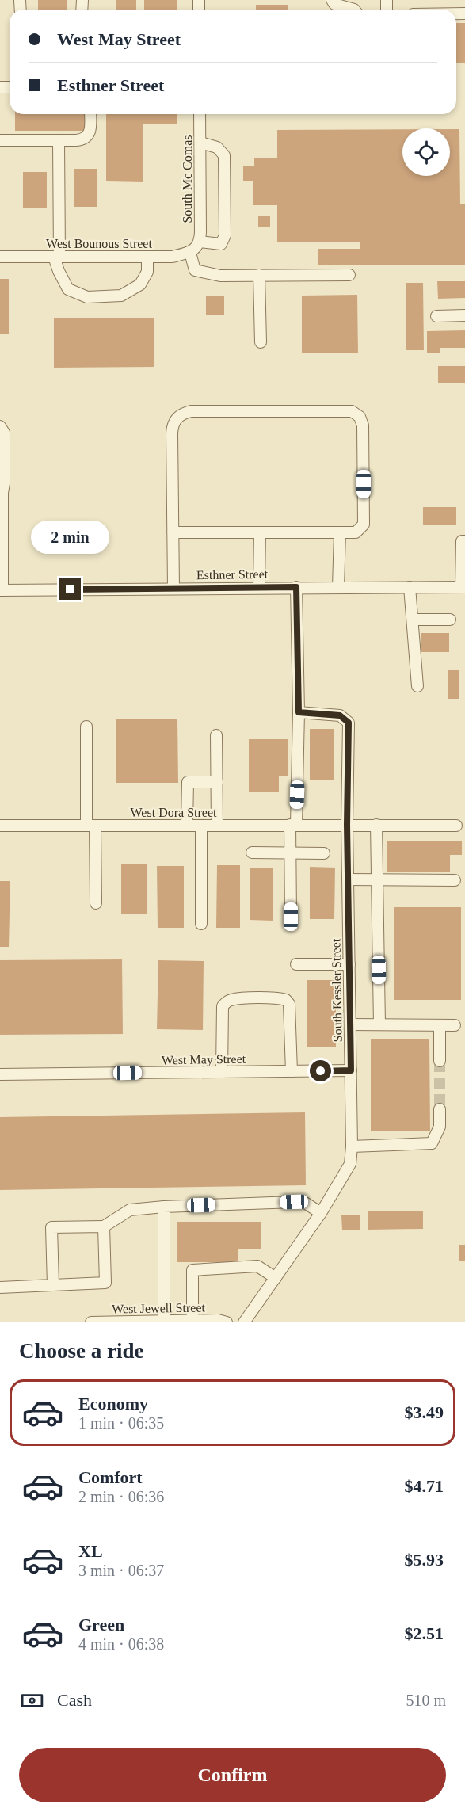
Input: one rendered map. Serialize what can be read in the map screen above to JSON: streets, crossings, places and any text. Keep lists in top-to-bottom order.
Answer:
{
  "streets": {
    "street": [
      "South Mc Comas",
      "West Bounous Street",
      "Esthner Street",
      "West Dora Street",
      "South Kessler Street",
      "West May Street",
      "West Jewell Street"
    ]
  },
  "crossings": [
    ["South Mc Comas", "West Bounous Street"],
    ["West Dora Street", "South Kessler Street"],
    ["South Kessler Street", "West May Street"]
  ],
  "page": {
    "banner": ["West May Street", "Esthner Street"],
    "bubble": "2 min",
    "heading": "Choose a ride",
    "list": [
      {
        "name": "Economy",
        "note": "1 min · 06:35",
        "value": "$3.49"
      },
      {
        "name": "Comfort",
        "note": "2 min · 06:36",
        "value": "$4.71"
      },
      {
        "name": "XL",
        "note": "3 min · 06:37",
        "value": "$5.93"
      },
      {
        "name": "Green",
        "note": "4 min · 06:38",
        "value": "$2.51"
      }
    ],
    "pay": ["Cash", "510 m"],
    "buttons": "Confirm"
  }
}
